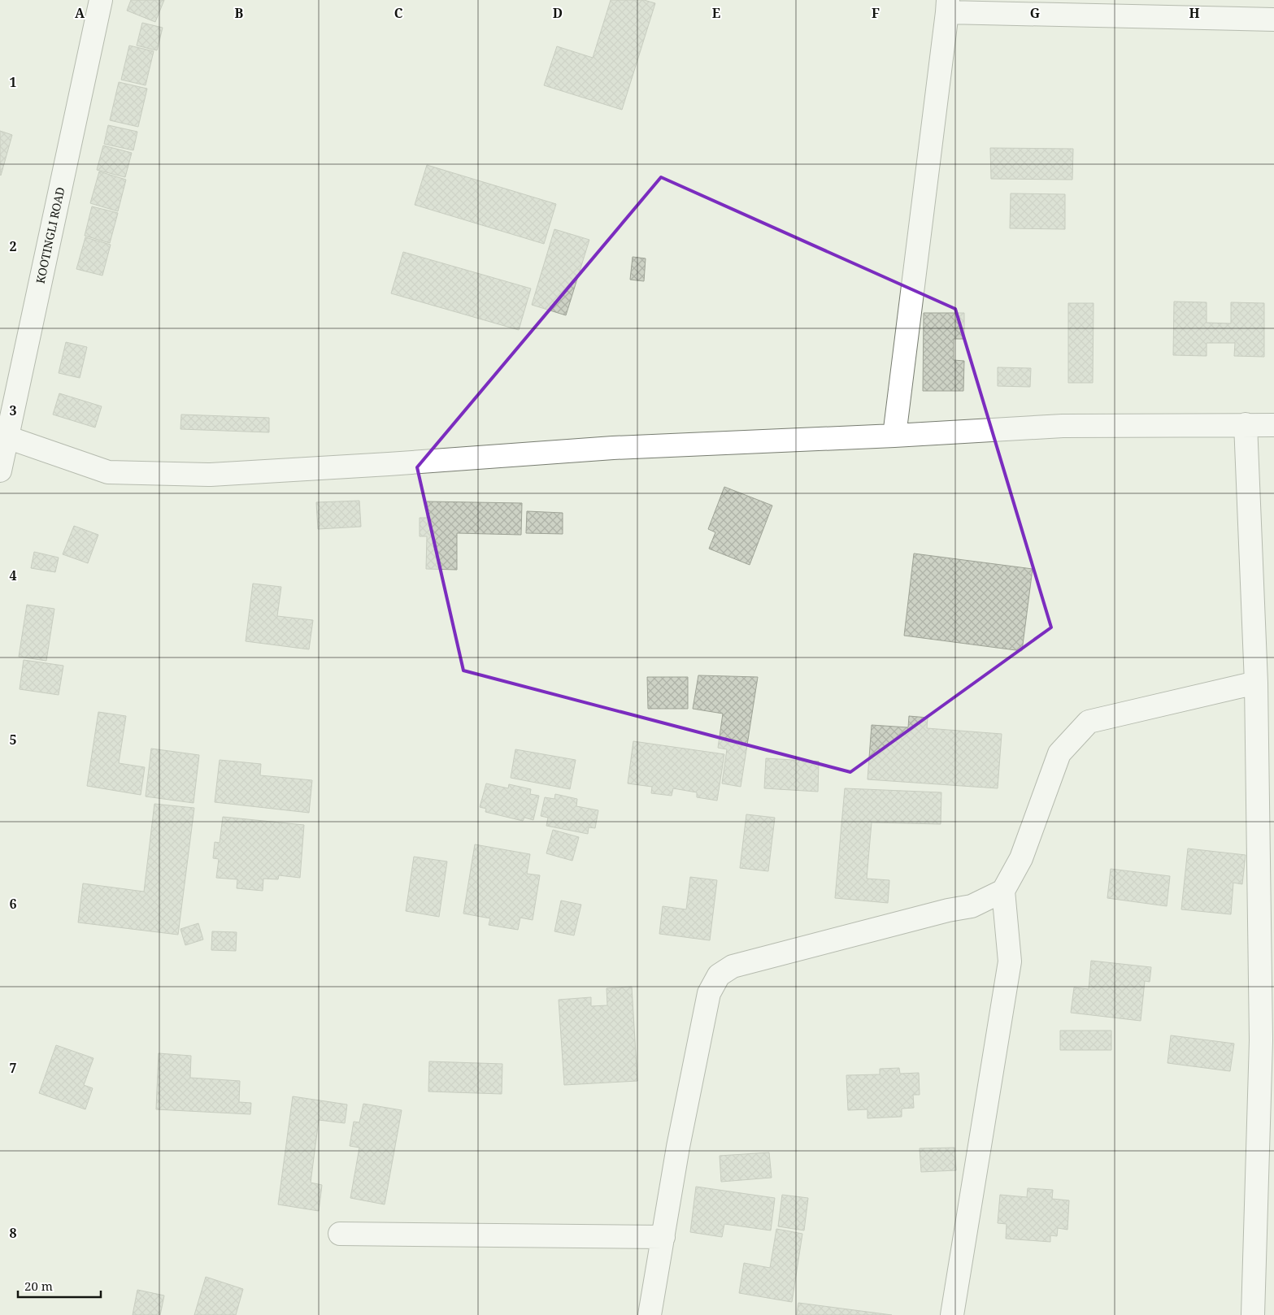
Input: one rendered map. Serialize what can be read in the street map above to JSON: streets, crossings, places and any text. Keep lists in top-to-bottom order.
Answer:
{
  "streets": {
    "street": ["KOOTINGLI ROAD"]
  },
  "scale_bar": "20 m",
  "grid": {
    "columns": [
      "A",
      "B",
      "C",
      "D",
      "E",
      "F",
      "G",
      "H"
    ],
    "rows": [
      "1",
      "2",
      "3",
      "4",
      "5",
      "6",
      "7",
      "8"
    ]
  }
}
